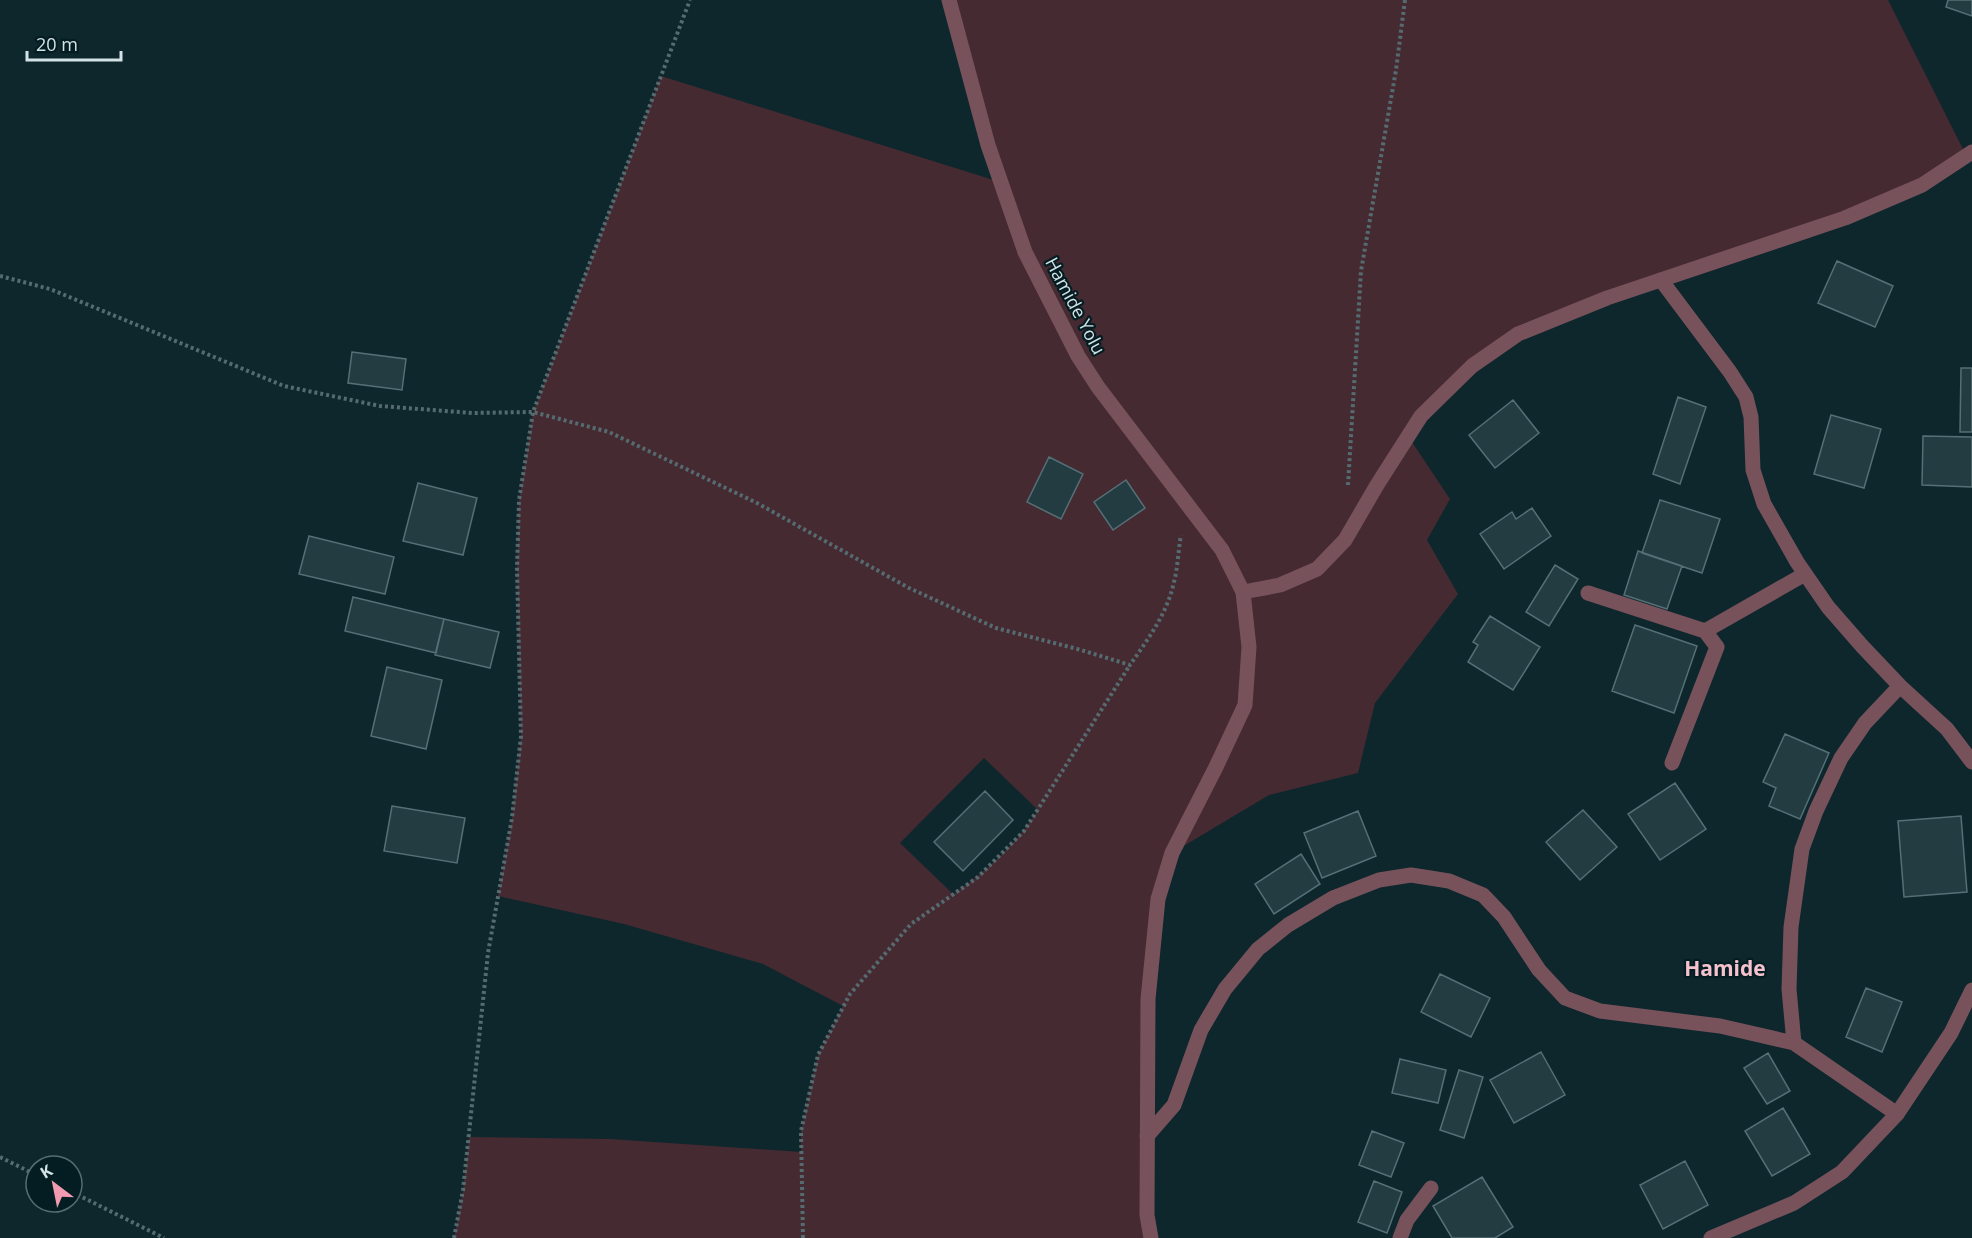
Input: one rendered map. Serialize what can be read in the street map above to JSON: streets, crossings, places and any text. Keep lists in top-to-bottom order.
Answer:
{
  "streets": {
    "street": ["Hamide Yolu"]
  },
  "districts": ["Hamide"],
  "scale_bar": "20 m",
  "north": "top left"
}
